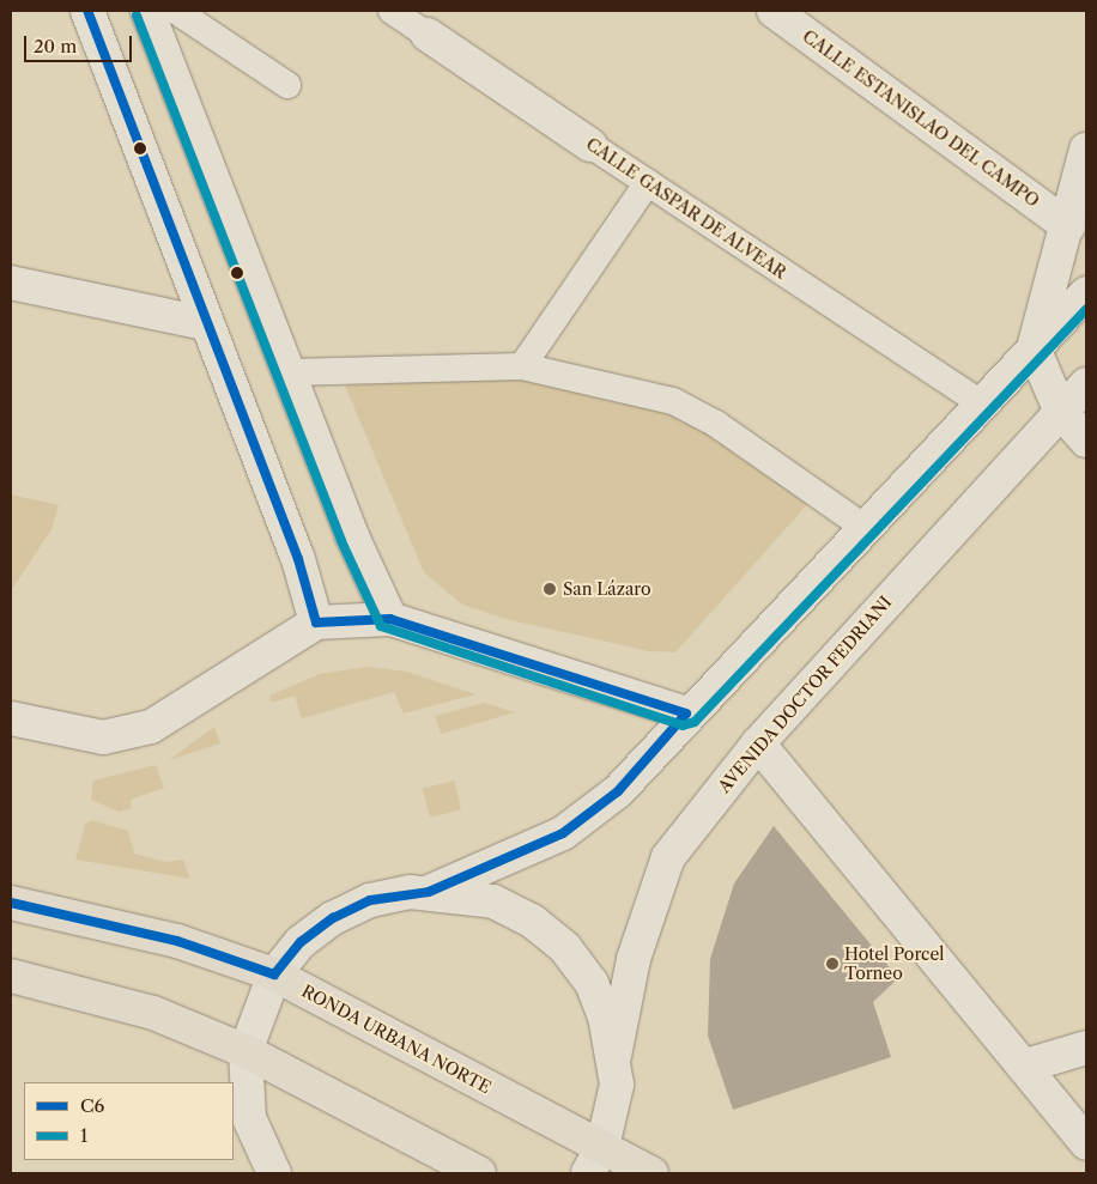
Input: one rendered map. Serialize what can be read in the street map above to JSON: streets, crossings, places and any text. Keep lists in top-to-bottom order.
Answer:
{
  "streets": {
    "main road": ["RONDA URBANA NORTE"],
    "street": ["CALLE ESTANISLAO DEL CAMPO", "CALLE GASPAR DE ALVEAR", "AVENIDA DOCTOR FEDRIANI"]
  },
  "places": ["San Lázaro", "Hotel Porcel Torneo"],
  "lines": ["transit line C6", "transit line 1"],
  "legend": ["C6", "1"],
  "scale_bar": "20 m"
}
